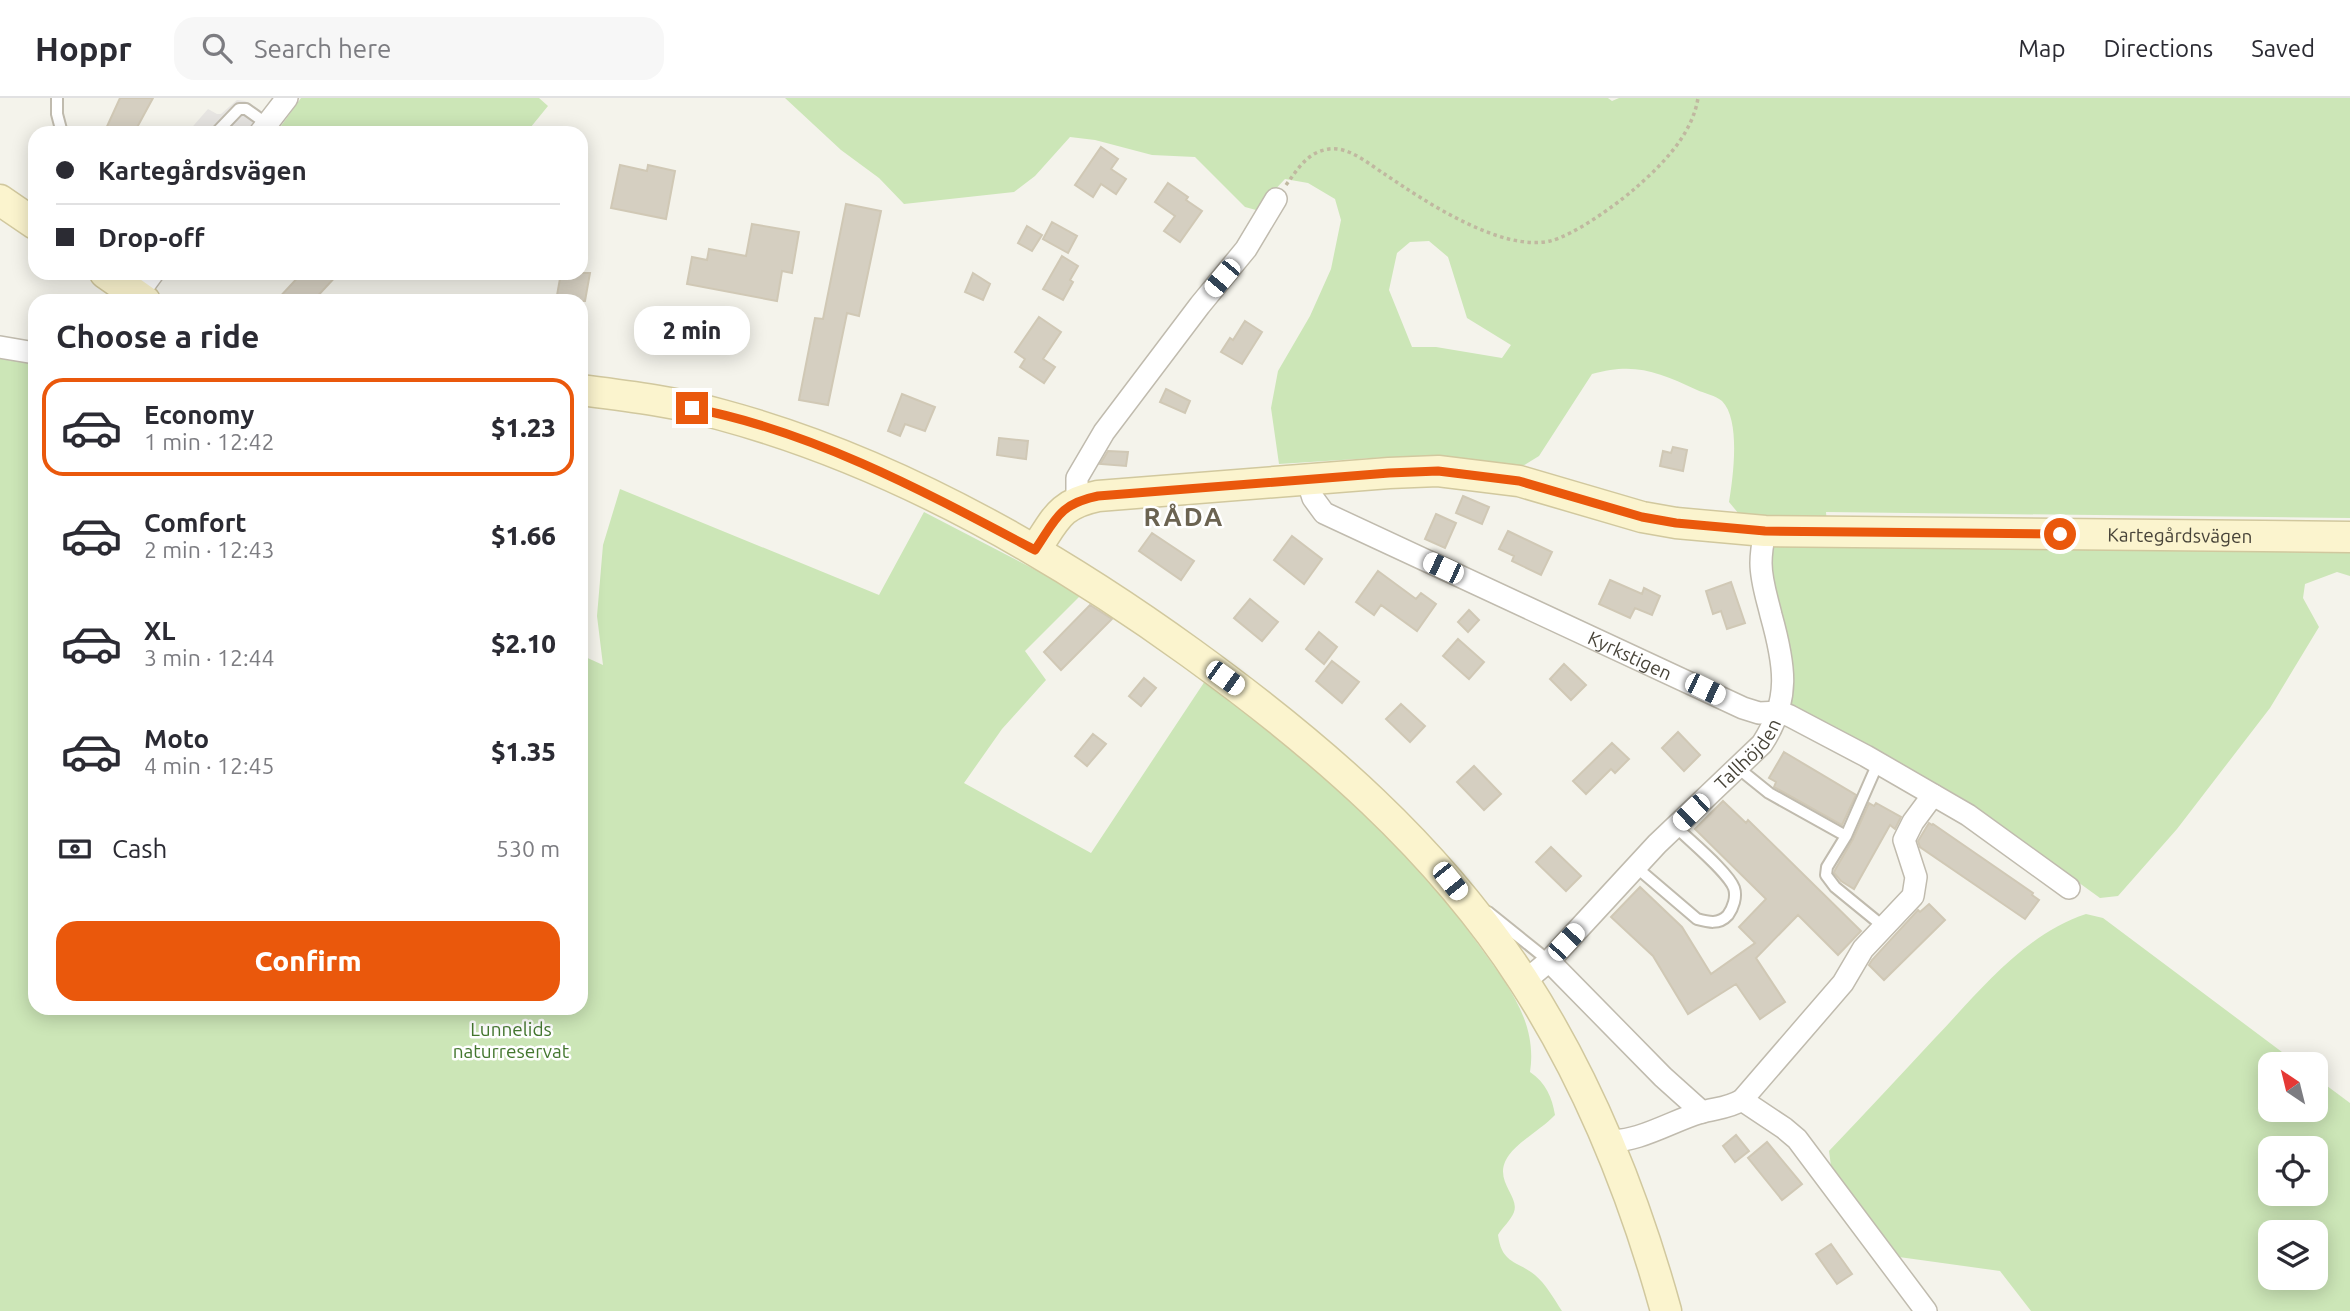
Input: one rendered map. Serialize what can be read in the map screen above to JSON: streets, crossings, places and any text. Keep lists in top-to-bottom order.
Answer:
{
  "streets": {
    "street": ["Kartegårdsvägen", "Kyrkstigen", "Tallhöjden"]
  },
  "crossings": [
    ["Kartegårdsvägen", "Kyrkstigen"],
    ["Kartegårdsvägen", "Tallhöjden"],
    ["Kyrkstigen", "Tallhöjden"]
  ],
  "districts": ["RÅDA"],
  "parks": ["Lunnelids naturreservat"],
  "north": "top left",
  "page": {
    "header": "Hoppr",
    "search": "Search here",
    "nav": ["Map", "Directions", "Saved"],
    "banner": ["Kartegårdsvägen", "Drop-off"],
    "heading": "Choose a ride",
    "bubble": "2 min",
    "list": [
      {
        "name": "Economy",
        "note": "1 min · 12:42",
        "value": "$1.23"
      },
      {
        "name": "Comfort",
        "note": "2 min · 12:43",
        "value": "$1.66"
      },
      {
        "name": "XL",
        "note": "3 min · 12:44",
        "value": "$2.10"
      },
      {
        "name": "Moto",
        "note": "4 min · 12:45",
        "value": "$1.35"
      }
    ],
    "pay": ["Cash", "530 m"],
    "buttons": "Confirm"
  }
}
